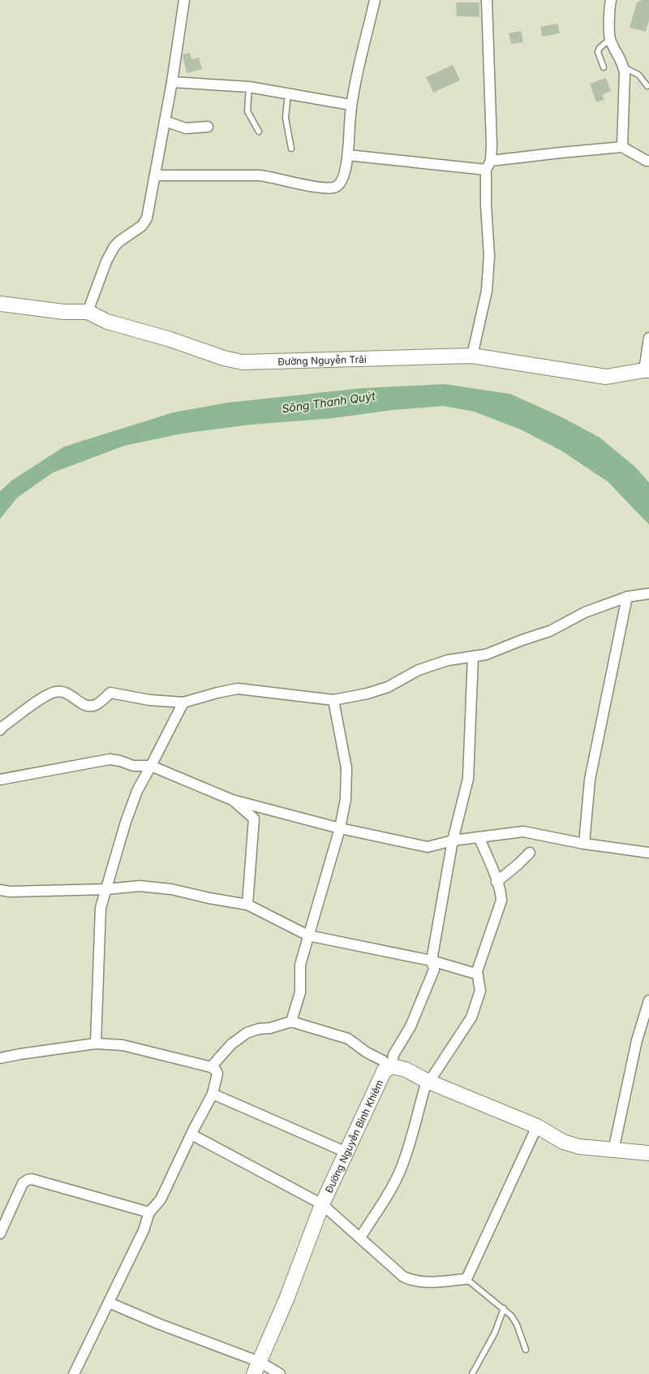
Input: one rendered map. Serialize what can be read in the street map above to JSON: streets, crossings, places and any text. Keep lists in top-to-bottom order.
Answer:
{
  "streets": {
    "street": ["Đường Nguyễn Trãi", "Đường Nguyễn Bỉnh Khiêm"]
  },
  "water": ["Sông Thanh Quýt"]
}
